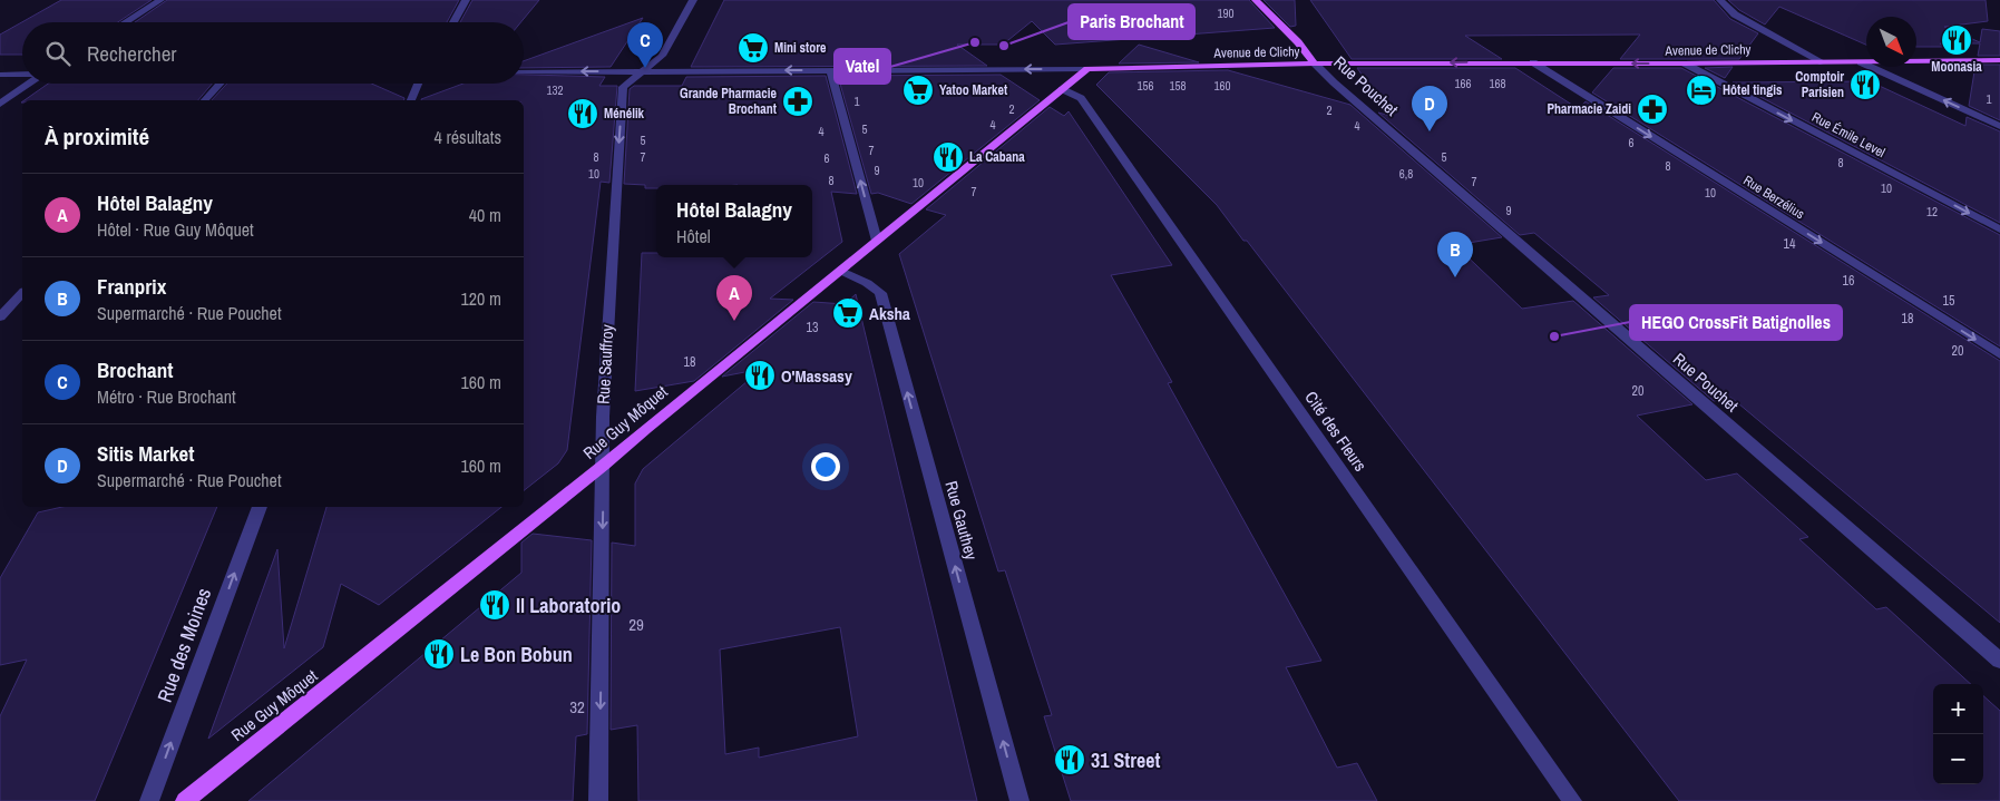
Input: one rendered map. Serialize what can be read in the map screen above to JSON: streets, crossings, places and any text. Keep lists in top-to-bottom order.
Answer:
{
  "streets": {
    "main road": ["Avenue de Clichy", "Rue Guy Môquet"],
    "street": [
      "Rue Pouchet",
      "Rue Émile Level",
      "Rue Berzélius",
      "Rue Sauffroy",
      "Cité des Fleurs",
      "Rue Gauthey",
      "Rue des Moines"
    ]
  },
  "crossings": [
    ["Avenue de Clichy", "Rue Pouchet"],
    ["Avenue de Clichy", "Rue Émile Level"],
    ["Avenue de Clichy", "Rue Berzélius"],
    ["Avenue de Clichy", "Rue Sauffroy"],
    ["Avenue de Clichy", "Rue Guy Môquet"],
    ["Rue Sauffroy", "Rue Guy Môquet"],
    ["Rue Guy Môquet", "Cité des Fleurs"],
    ["Rue Guy Môquet", "Rue Gauthey"]
  ],
  "one_way": [
    "Avenue de Clichy",
    "Rue Berzélius",
    "Rue Sauffroy",
    "Rue Gauthey",
    "Rue des Moines"
  ],
  "places": {
    "restaurant": [
      "Moonasia",
      "Comptoir Parisien",
      "Ménélik",
      "La Cabana",
      "O'Massasy",
      "Il Laboratorio",
      "Le Bon Bobun",
      "31 Street"
    ],
    "other": ["Vatel", "Paris Brochant", "HEGO CrossFit Batignolles"],
    "supermarket": ["Mini store", "Yatoo Market", "Aksha"],
    "hotel": ["Hôtel tingis"],
    "pharmacy": ["Grande Pharmacie Brochant", "Pharmacie Zaidi"]
  },
  "house_numbers": [
    "190",
    "166",
    "168",
    "156",
    "158",
    "160",
    "132",
    "1",
    "1",
    "2",
    "2",
    "4",
    "4",
    "5",
    "4",
    "5",
    "6",
    "7",
    "8",
    "7",
    "5",
    "6",
    "8",
    "8",
    "9",
    "10",
    "6,8",
    "8",
    "7",
    "10",
    "10",
    "7",
    "10",
    "9",
    "12",
    "14",
    "16",
    "15",
    "18",
    "13",
    "20",
    "18",
    "20",
    "29",
    "32"
  ],
  "north": "bottom right",
  "page": {
    "pins": [
      "C",
      "D",
      "B",
      "A"
    ],
    "search": "Rechercher",
    "heading": ["À proximité", "4 résultats"],
    "list": [
      {
        "mark": "A",
        "name": "Hôtel Balagny",
        "note": "Hôtel · Rue Guy Môquet",
        "value": "40 m"
      },
      {
        "mark": "B",
        "name": "Franprix",
        "note": "Supermarché · Rue Pouchet",
        "value": "120 m"
      },
      {
        "mark": "C",
        "name": "Brochant",
        "note": "Métro · Rue Brochant",
        "value": "160 m"
      },
      {
        "mark": "D",
        "name": "Sitis Market",
        "note": "Supermarché · Rue Pouchet",
        "value": "160 m"
      }
    ],
    "popup": ["Hôtel Balagny", "Hôtel"],
    "map_buttons": ["+", "−"]
  }
}
